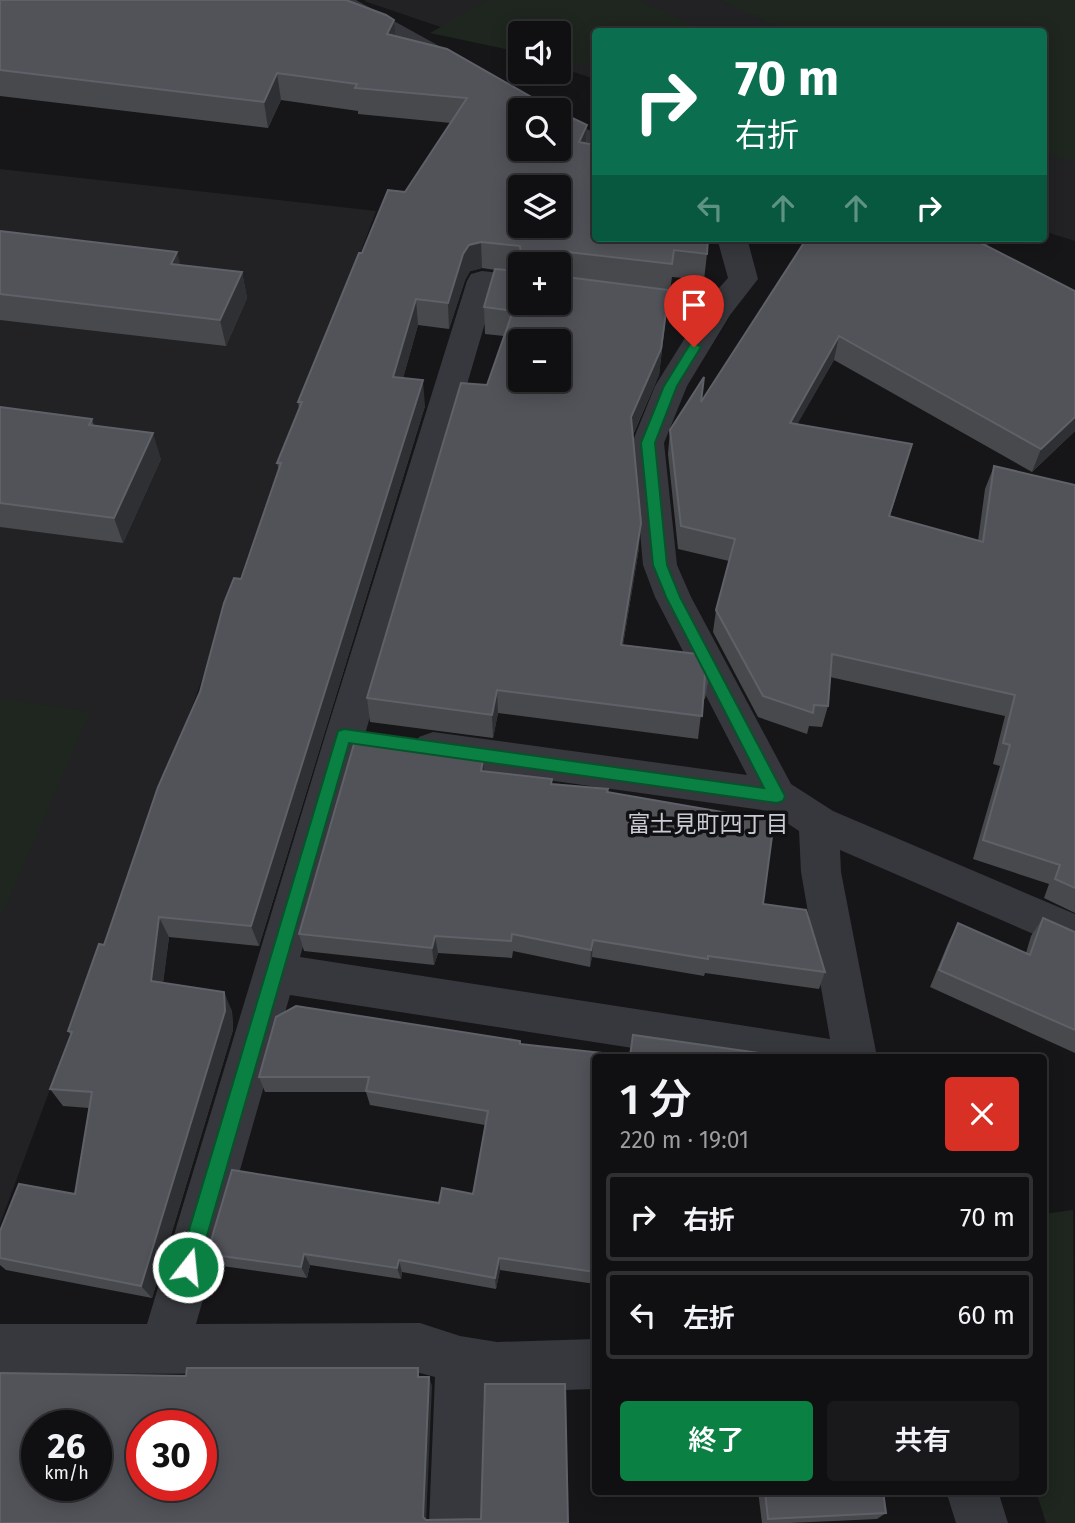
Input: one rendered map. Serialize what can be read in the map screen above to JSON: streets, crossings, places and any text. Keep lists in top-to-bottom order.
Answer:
{
  "districts": ["富士見町四丁目"],
  "page": {
    "map_buttons": ["+", "−"],
    "turn": ["70 m", "右折"],
    "heading": ["1 分", "220 m · 19:01"],
    "list": [
      {
        "name": "右折",
        "value": "70 m"
      },
      {
        "name": "左折",
        "value": "60 m"
      }
    ],
    "buttons": ["終了", "共有"],
    "speed": "26 km/h",
    "limit": "30"
  }
}
